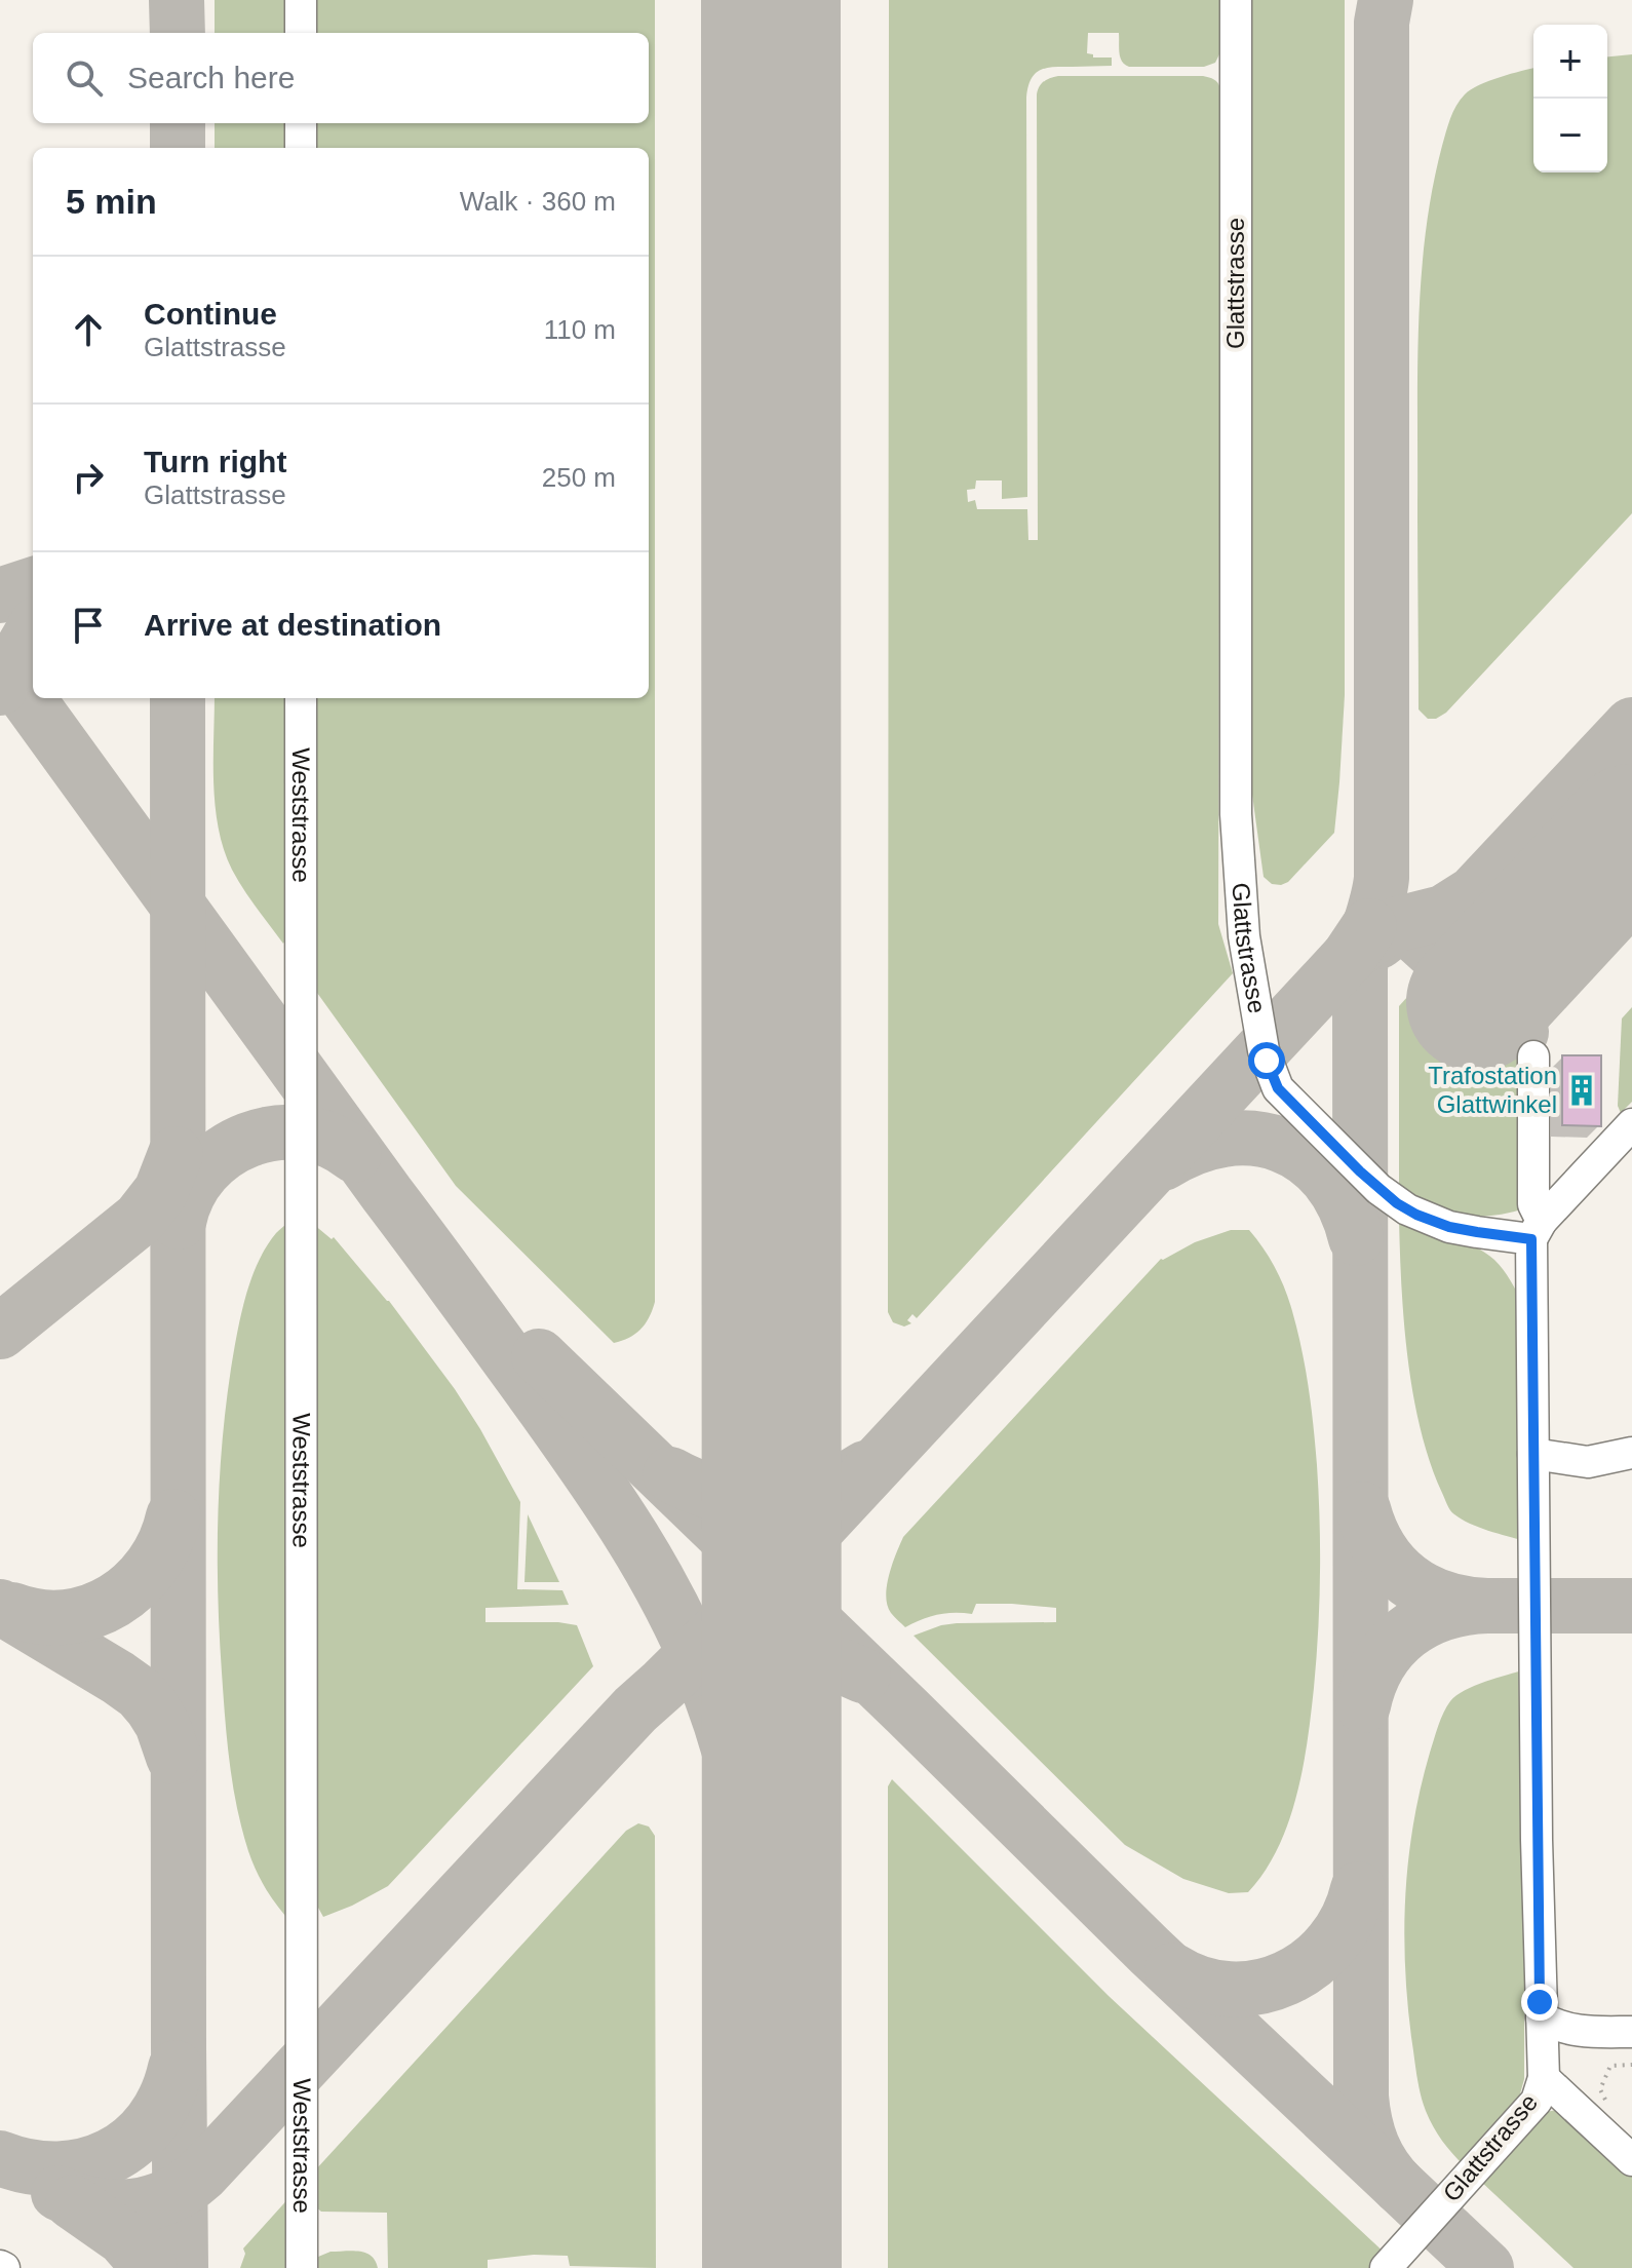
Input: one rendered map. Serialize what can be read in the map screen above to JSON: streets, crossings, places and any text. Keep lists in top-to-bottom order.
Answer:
{
  "streets": {
    "lane": ["Glattstrasse", "Weststrasse"]
  },
  "places": {
    "building": ["Trafostation Glattwinkel"]
  },
  "page": {
    "map_buttons": ["+", "−"],
    "search": "Search here",
    "heading": ["5 min", "Walk · 360 m"],
    "list": [
      ["Continue", "Glattstrasse", "110 m"],
      ["Turn right", "Glattstrasse", "250 m"],
      "Arrive at destination"
    ]
  }
}
